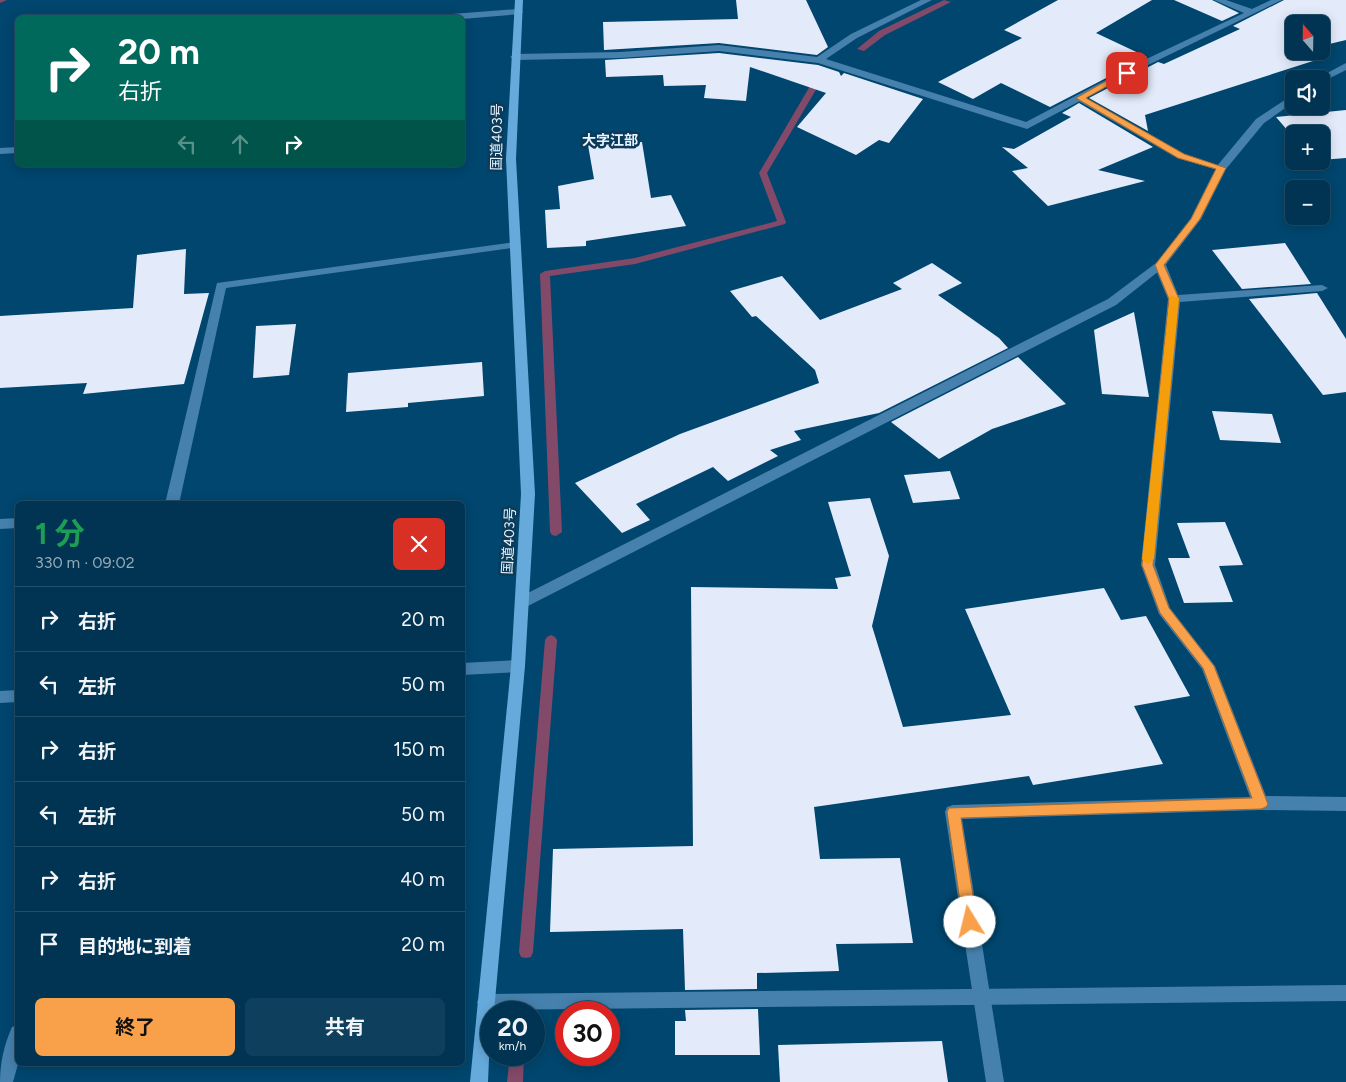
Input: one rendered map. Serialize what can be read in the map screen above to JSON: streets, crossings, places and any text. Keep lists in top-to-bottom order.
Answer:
{
  "streets": {
    "highway": ["国道403号"]
  },
  "districts": ["大字江部"],
  "north": "top",
  "page": {
    "map_buttons": ["+", "−"],
    "turn": ["20 m", "右折"],
    "heading": ["1 分", "330 m · 09:02"],
    "list": [
      {
        "name": "右折",
        "value": "20 m"
      },
      {
        "name": "左折",
        "value": "50 m"
      },
      {
        "name": "右折",
        "value": "150 m"
      },
      {
        "name": "左折",
        "value": "50 m"
      },
      {
        "name": "右折",
        "value": "40 m"
      },
      {
        "name": "目的地に到着",
        "value": "20 m"
      }
    ],
    "buttons": ["終了", "共有"],
    "speed": "20 km/h",
    "limit": "30"
  }
}
